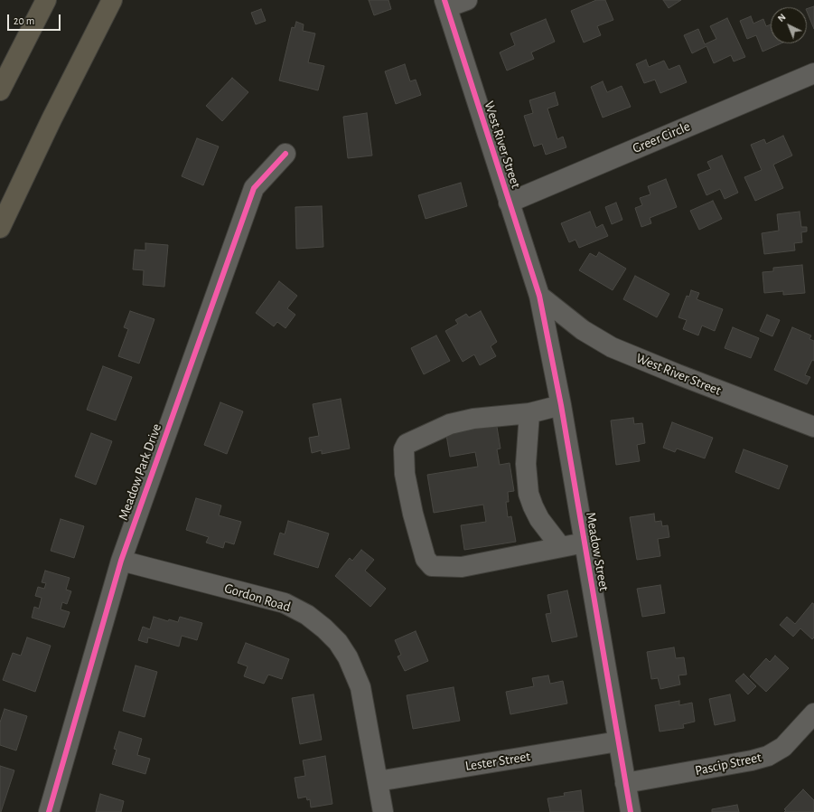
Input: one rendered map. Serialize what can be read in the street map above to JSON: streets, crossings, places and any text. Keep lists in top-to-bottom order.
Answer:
{
  "streets": {
    "street": [
      "Greer Circle",
      "West River Street",
      "Meadow Park Drive",
      "Meadow Street",
      "Gordon Road",
      "Lester Street",
      "Pascip Street"
    ]
  },
  "crossings": [
    ["Greer Circle", "West River Street"],
    ["West River Street", "Meadow Street"],
    ["Meadow Park Drive", "Gordon Road"],
    ["Meadow Street", "Lester Street"],
    ["Meadow Street", "Pascip Street"],
    ["Gordon Road", "Lester Street"]
  ],
  "scale_bar": "20 m",
  "north": "top left"
}
